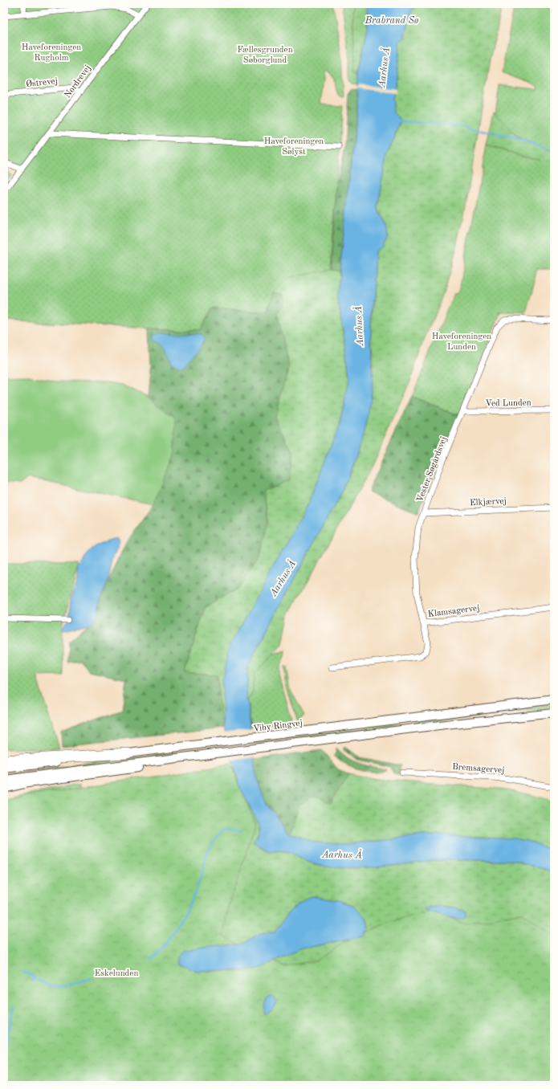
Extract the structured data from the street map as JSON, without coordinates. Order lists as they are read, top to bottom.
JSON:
{
  "streets": {
    "main road": ["Viby Ringvej"],
    "street": [
      "Nordrevej",
      "Østrevej",
      "Ved Lunden",
      "Vester Søgårdsvej",
      "Elkjærvej",
      "Klamsagervej",
      "Bremsagervej"
    ]
  },
  "crossings": [
    ["Nordrevej", "Østrevej"],
    ["Ved Lunden", "Vester Søgårdsvej"],
    ["Vester Søgårdsvej", "Elkjærvej"],
    ["Vester Søgårdsvej", "Klamsagervej"]
  ],
  "water": ["Brabrand Sø", "Aarhus Å"],
  "parks": [
    "Haveforeningen Rugholm",
    "Fællesgrunden Søborglund",
    "Haveforeningen Sølyst",
    "Haveforeningen Lunden",
    "Eskelunden"
  ]
}
